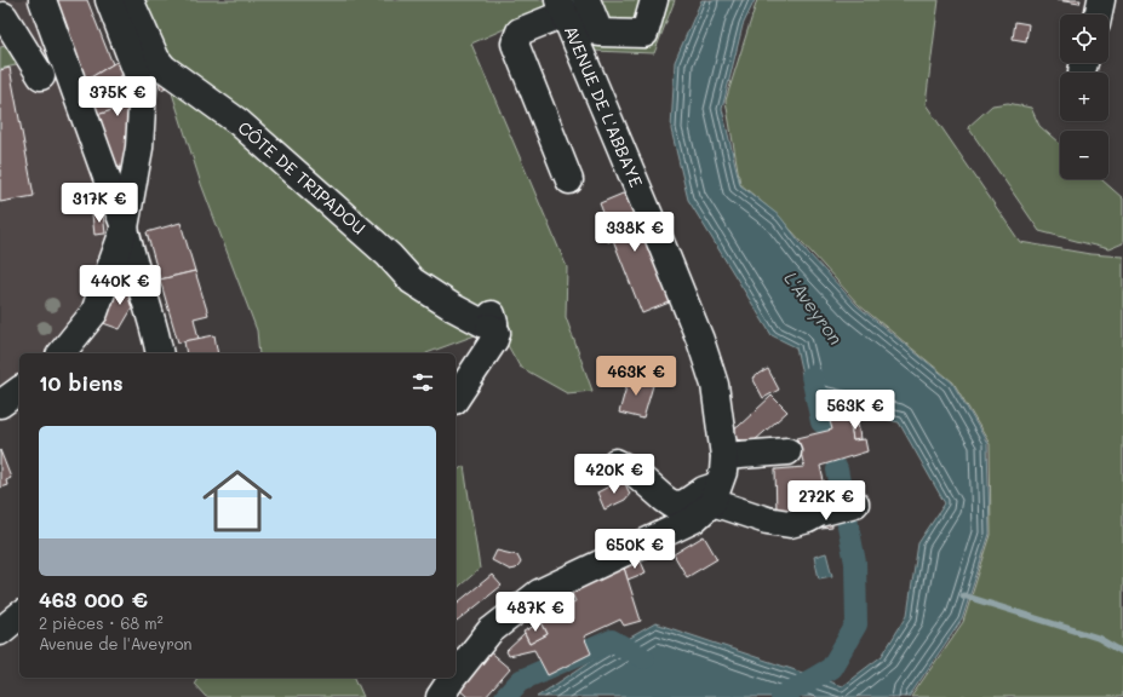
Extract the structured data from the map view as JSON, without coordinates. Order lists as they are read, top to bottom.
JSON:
{
  "streets": {
    "street": ["AVENUE DE L'ABBAYE", "CÔTE DE TRIPADOU"]
  },
  "water": ["L'Aveyron"],
  "page": {
    "map_buttons": ["+", "−"],
    "price": [
      "375K €",
      "317K €",
      "338K €",
      "440K €",
      "463K €",
      "563K €",
      "420K €",
      "272K €",
      "650K €",
      "487K €"
    ],
    "heading": "10 biens",
    "list": [
      {
        "name": "463 000 €",
        "note": "2 pièces · 68 m² · Avenue de l'Aveyron"
      }
    ]
  }
}
